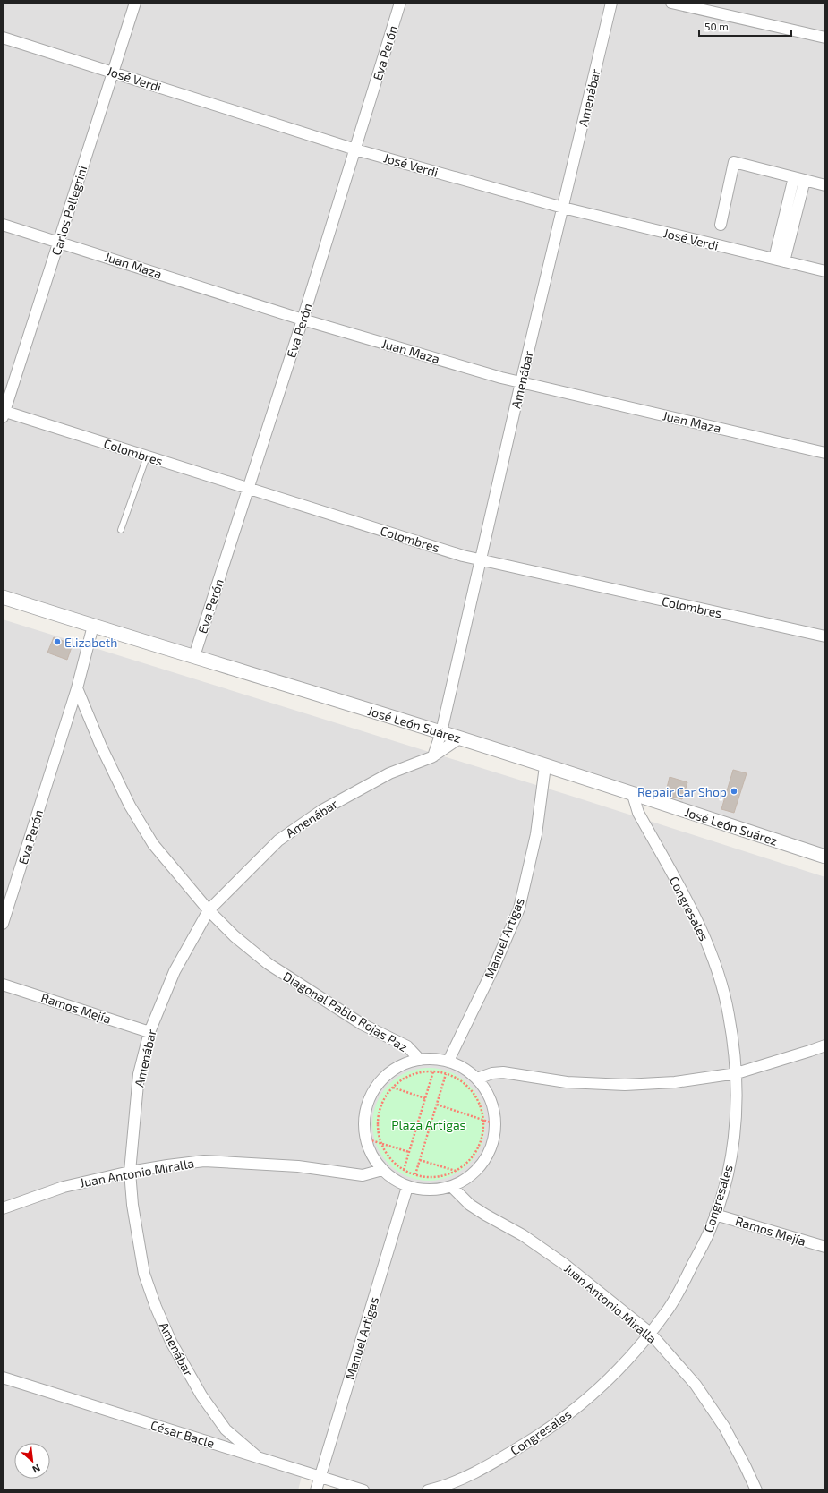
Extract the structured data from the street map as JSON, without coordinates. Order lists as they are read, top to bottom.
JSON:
{
  "streets": {
    "street": [
      "Eva Perón",
      "José Verdi",
      "Amenábar",
      "Carlos Pellegrini",
      "Juan Maza",
      "Colombres",
      "José León Suárez",
      "Congresales",
      "Manuel Artigas",
      "Ramos Mejía",
      "Diagonal Pablo Rojas Paz",
      "Juan Antonio Miralla",
      "César Bacle"
    ]
  },
  "crossings": [
    ["Eva Perón", "José Verdi"],
    ["Eva Perón", "Juan Maza"],
    ["Eva Perón", "Colombres"],
    ["Eva Perón", "José León Suárez"],
    ["Eva Perón", "Diagonal Pablo Rojas Paz"],
    ["José Verdi", "Amenábar"],
    ["José Verdi", "Carlos Pellegrini"],
    ["Amenábar", "Juan Maza"],
    ["Amenábar", "Colombres"],
    ["Amenábar", "José León Suárez"],
    ["Amenábar", "Ramos Mejía"],
    ["Amenábar", "Diagonal Pablo Rojas Paz"],
    ["Amenábar", "Juan Antonio Miralla"],
    ["Amenábar", "César Bacle"],
    ["Carlos Pellegrini", "Juan Maza"],
    ["Carlos Pellegrini", "Colombres"],
    ["José León Suárez", "Congresales"],
    ["José León Suárez", "Manuel Artigas"],
    ["Congresales", "Ramos Mejía"],
    ["Congresales", "Juan Antonio Miralla"],
    ["Manuel Artigas", "César Bacle"]
  ],
  "parks": ["Plaza Artigas"],
  "places": ["Elizabeth", "Repair Car Shop"],
  "scale_bar": "50 m",
  "north": "bottom right"
}
